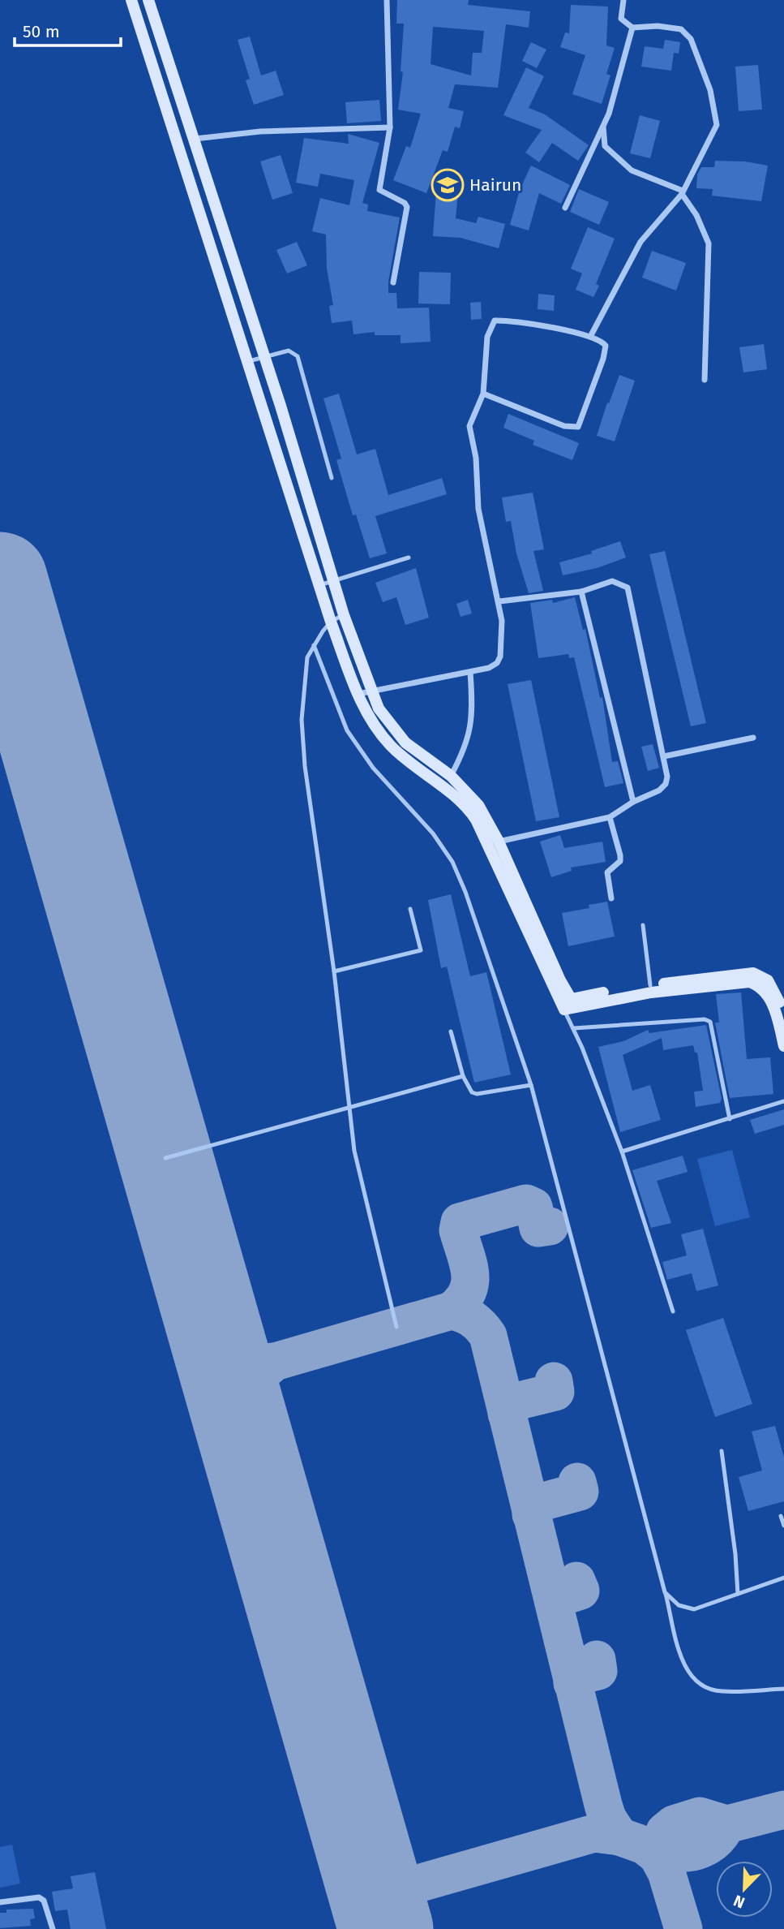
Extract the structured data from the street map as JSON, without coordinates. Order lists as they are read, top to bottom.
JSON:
{
  "places": {
    "school or university": ["Hairun"]
  },
  "scale_bar": "50 m",
  "north": "bottom left"
}
